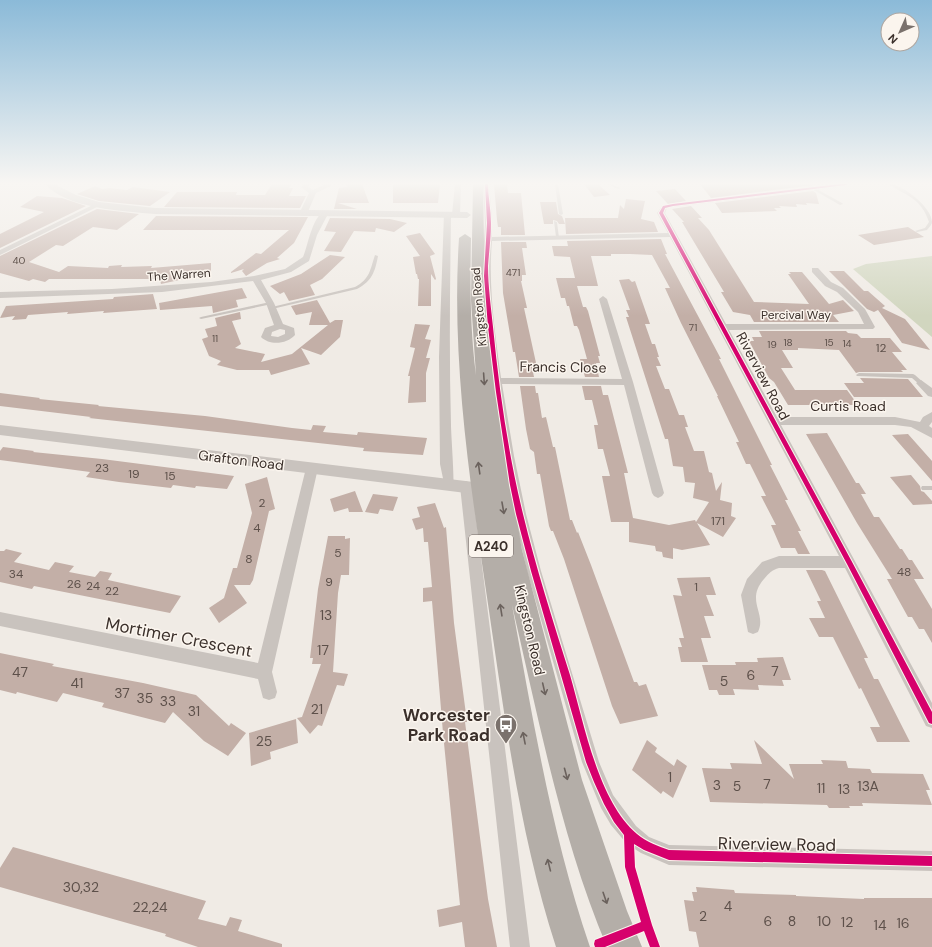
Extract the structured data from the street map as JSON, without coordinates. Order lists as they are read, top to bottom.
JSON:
{
  "streets": {
    "highway": ["Kingston Road", "A240"],
    "street": [
      "The Warren",
      "Percival Way",
      "Francis Close",
      "Riverview Road",
      "Curtis Road",
      "Grafton Road",
      "Mortimer Crescent"
    ]
  },
  "crossings": [
    ["Kingston Road", "Francis Close"],
    ["Kingston Road", "Riverview Road"],
    ["Kingston Road", "Grafton Road"],
    ["Percival Way", "Riverview Road"],
    ["Riverview Road", "Curtis Road"],
    ["Grafton Road", "Mortimer Crescent"]
  ],
  "places": {
    "bus stop": ["Worcester Park Road"]
  },
  "house_numbers": [
    "40",
    "471",
    "71",
    "11",
    "18",
    "15",
    "14",
    "19",
    "12",
    "23",
    "19",
    "15",
    "2",
    "171",
    "4",
    "5",
    "8",
    "48",
    "34",
    "9",
    "26",
    "24",
    "1",
    "22",
    "13",
    "17",
    "7",
    "47",
    "6",
    "5",
    "41",
    "37",
    "35",
    "33",
    "21",
    "31",
    "25",
    "1",
    "7",
    "3",
    "5",
    "13A",
    "11",
    "13",
    "30,32",
    "4",
    "22,24",
    "2",
    "6",
    "8",
    "10",
    "12",
    "16",
    "14"
  ],
  "north": "bottom left"
}
